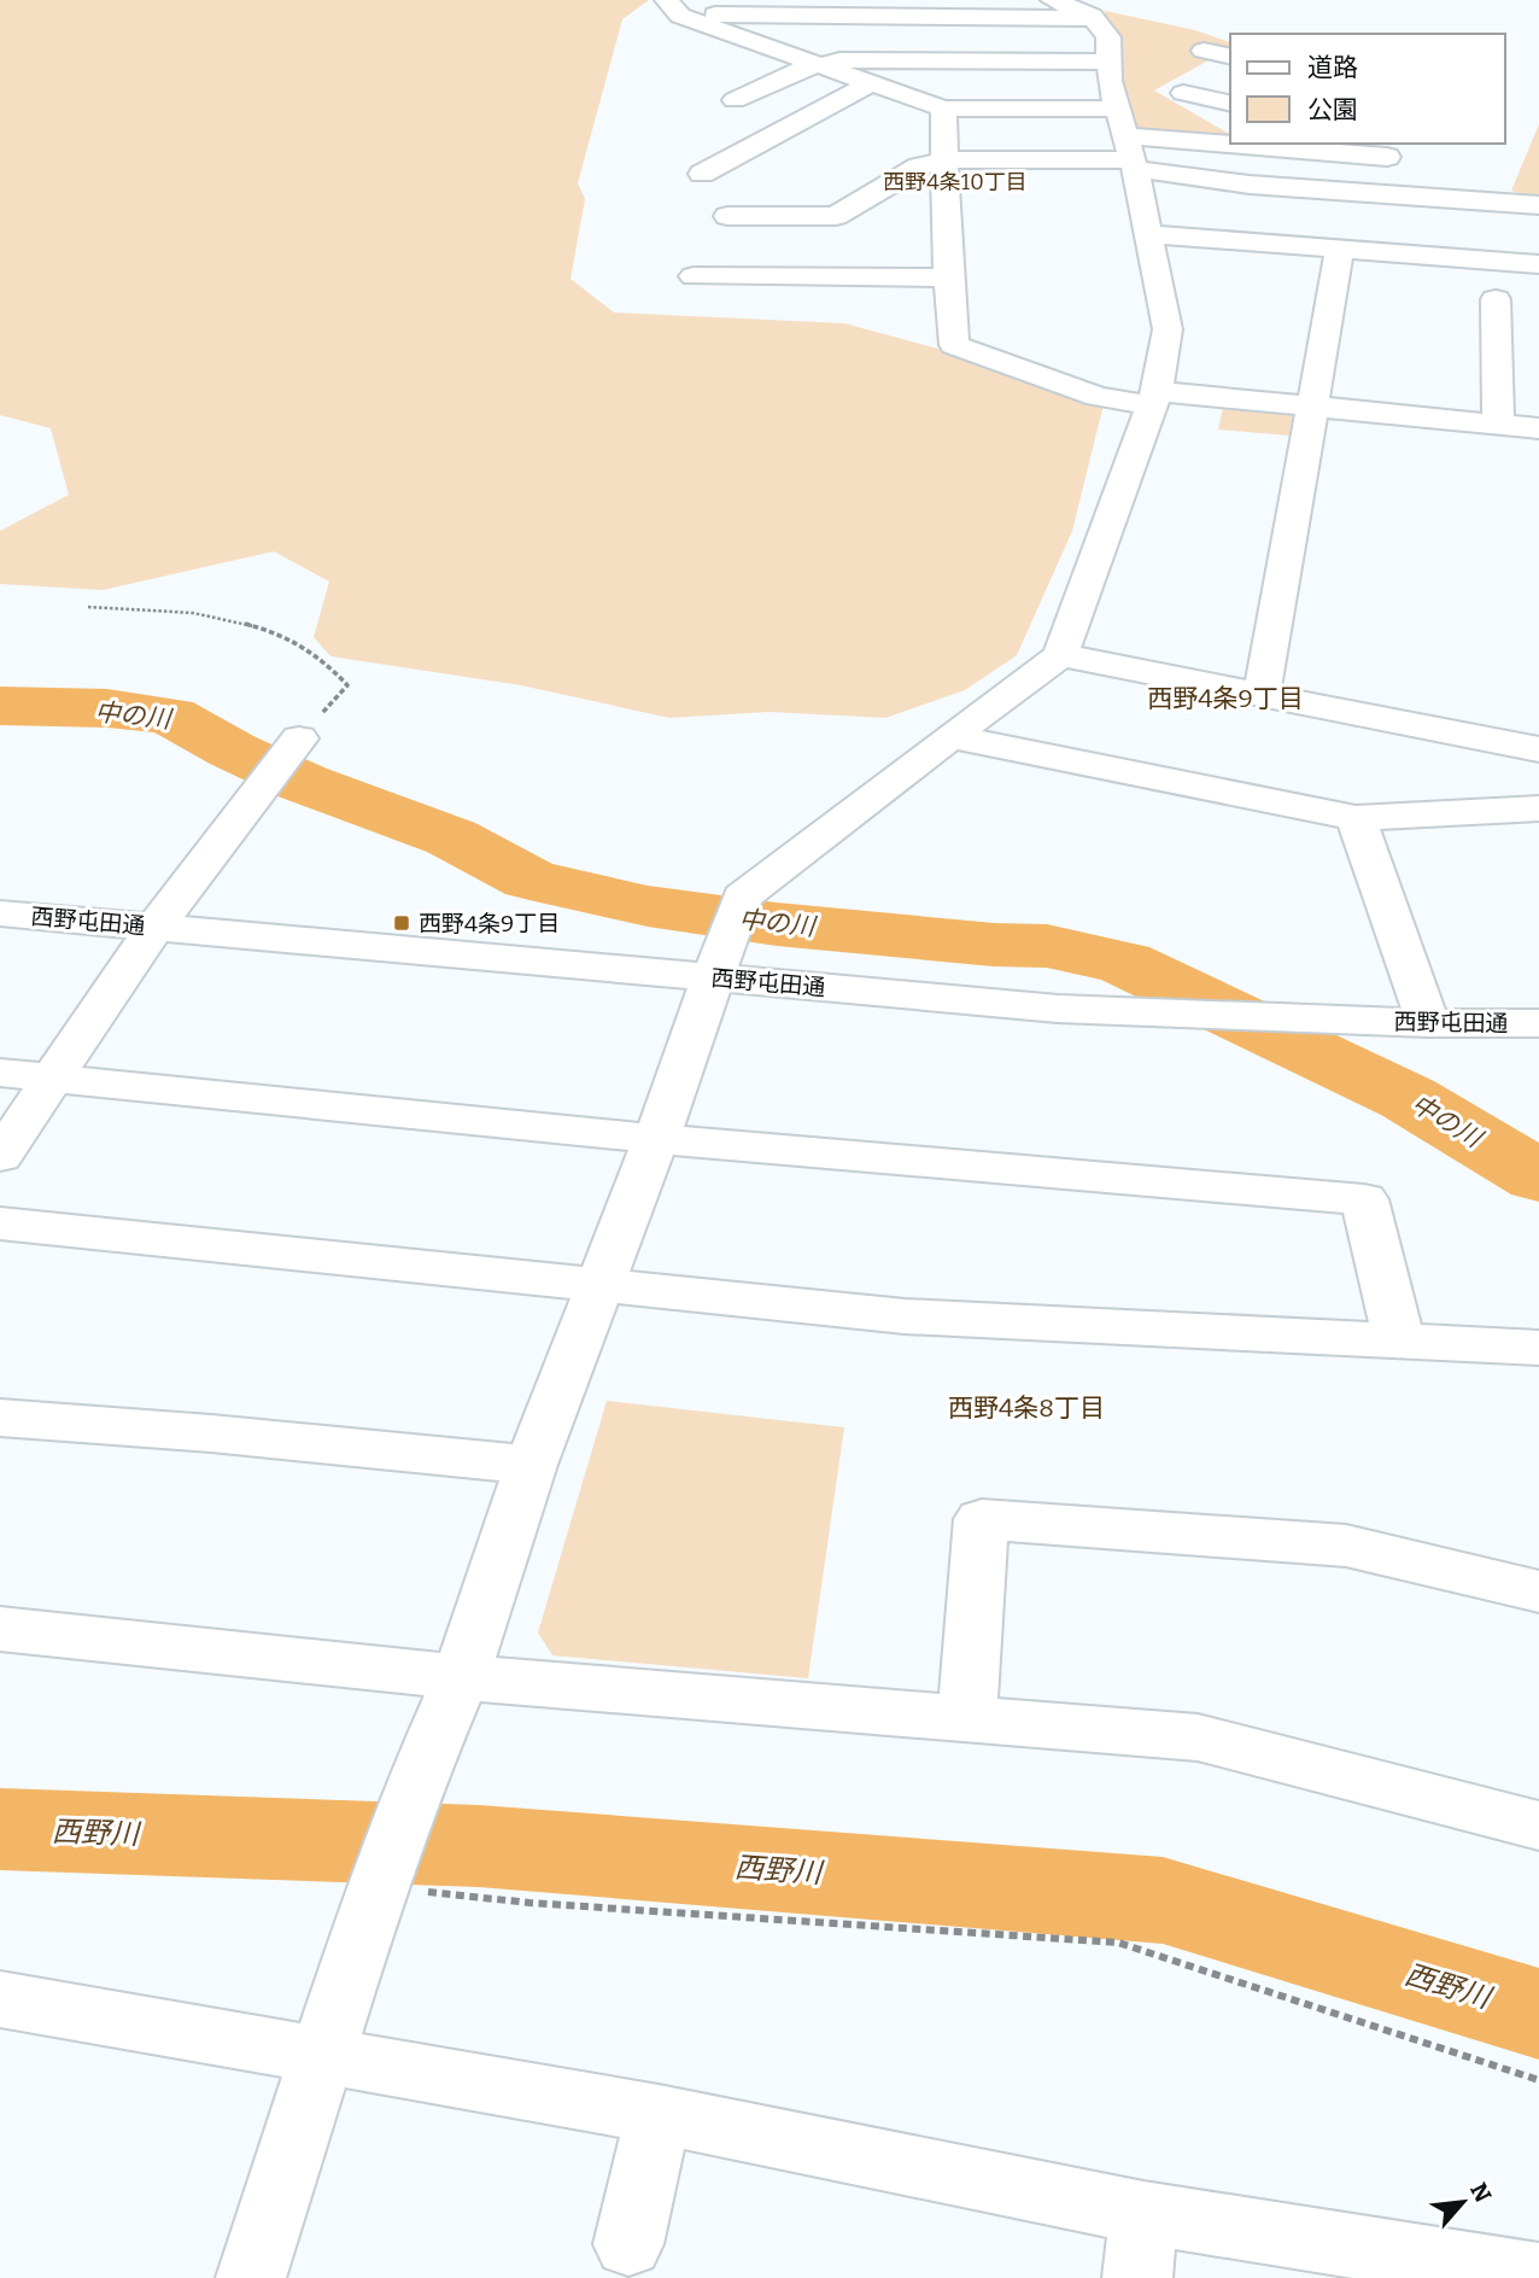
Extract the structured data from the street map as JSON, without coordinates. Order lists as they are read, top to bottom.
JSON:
{
  "streets": {
    "street": ["西野屯田通"]
  },
  "districts": ["西野4条10丁目", "西野4条9丁目", "西野4条8丁目"],
  "water": ["中の川", "西野川"],
  "places": {
    "transit": ["西野4条9丁目"]
  },
  "legend": ["道路", "公園"],
  "north": "top right"
}
